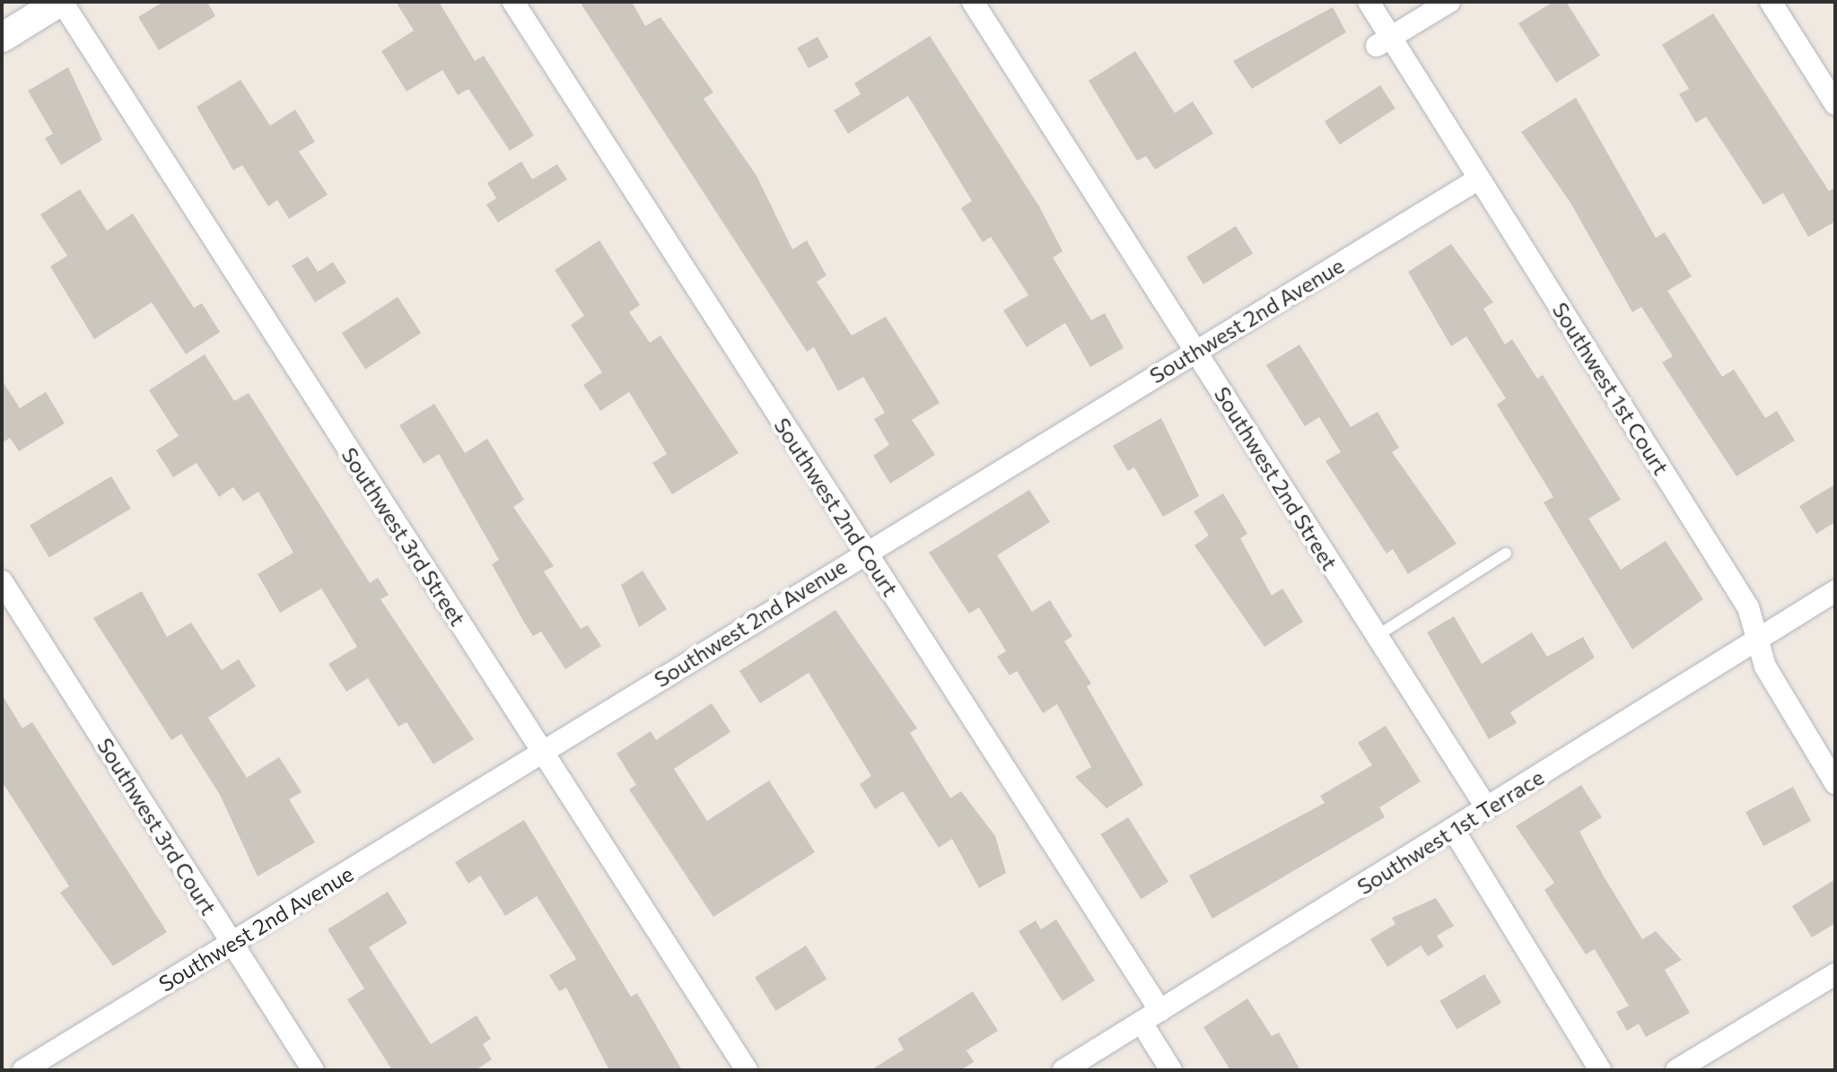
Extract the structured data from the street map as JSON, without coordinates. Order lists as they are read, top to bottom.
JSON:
{
  "streets": {
    "street": [
      "Southwest 2nd Avenue",
      "Southwest 1st Court",
      "Southwest 2nd Street",
      "Southwest 2nd Court",
      "Southwest 3rd Street",
      "Southwest 3rd Court",
      "Southwest 1st Terrace"
    ]
  },
  "crossings": [
    ["Southwest 2nd Avenue", "Southwest 1st Court"],
    ["Southwest 2nd Avenue", "Southwest 2nd Street"],
    ["Southwest 2nd Avenue", "Southwest 2nd Court"],
    ["Southwest 2nd Avenue", "Southwest 3rd Street"],
    ["Southwest 2nd Avenue", "Southwest 3rd Court"],
    ["Southwest 1st Court", "Southwest 1st Terrace"],
    ["Southwest 2nd Street", "Southwest 1st Terrace"],
    ["Southwest 2nd Court", "Southwest 1st Terrace"]
  ]
}
